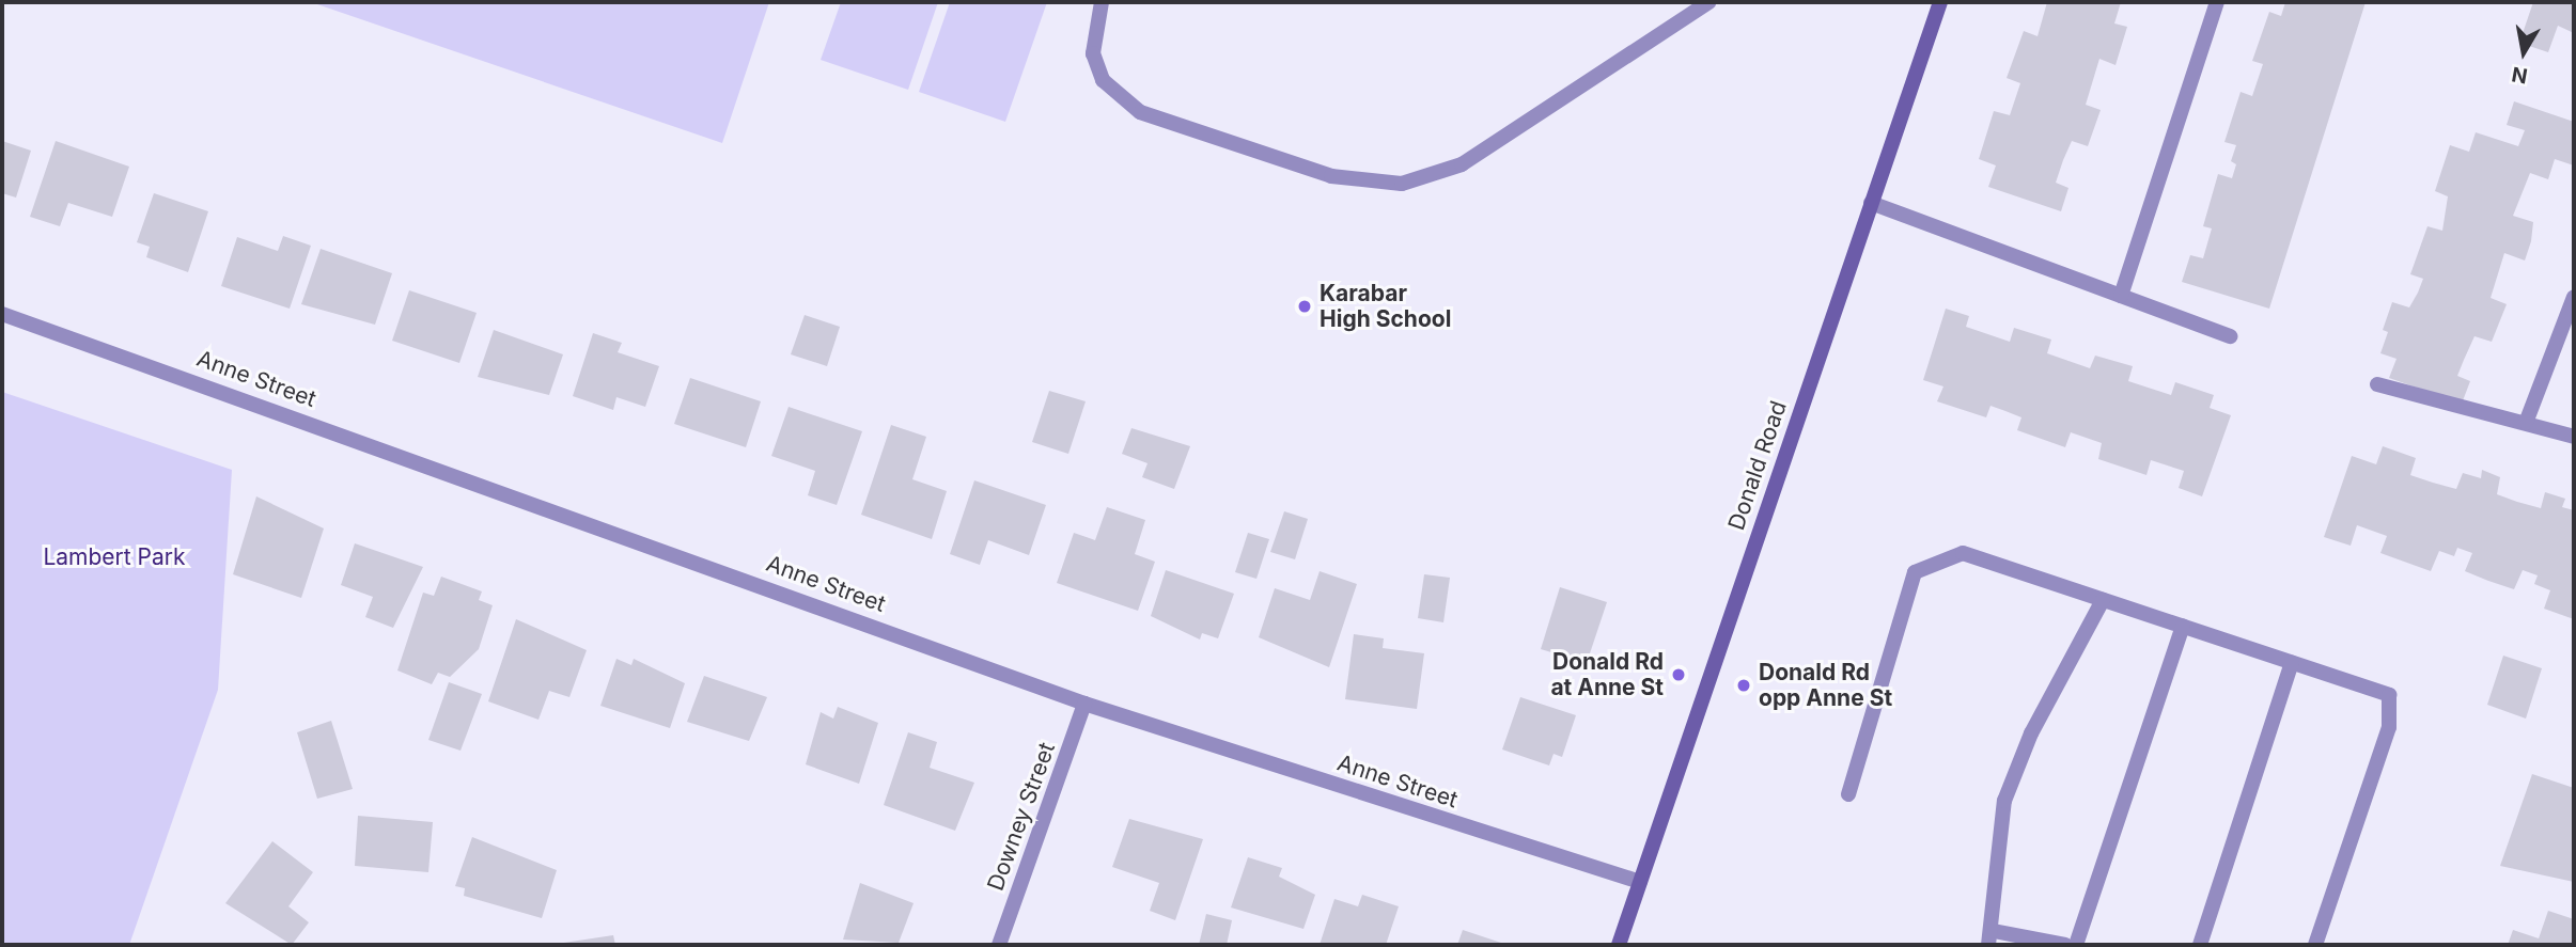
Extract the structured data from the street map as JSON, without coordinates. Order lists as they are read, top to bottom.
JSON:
{
  "streets": {
    "street": ["Anne Street", "Donald Road", "Downey Street"]
  },
  "crossings": [
    ["Anne Street", "Donald Road"],
    ["Anne Street", "Downey Street"]
  ],
  "parks": ["Lambert Park"],
  "places": ["Karabar High School", "Donald Rd at Anne St", "Donald Rd opp Anne St"],
  "north": "bottom"
}
